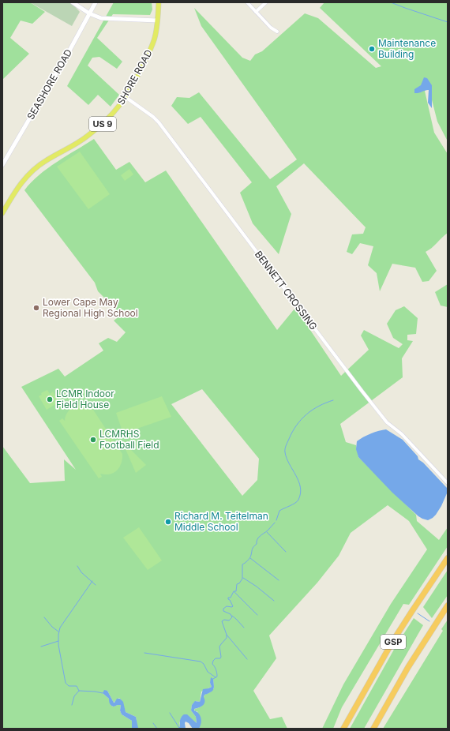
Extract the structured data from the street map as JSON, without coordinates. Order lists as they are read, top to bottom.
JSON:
{
  "streets": {
    "highway": ["GSP"],
    "main road": ["SHORE ROAD", "US 9"],
    "street": ["SEASHORE ROAD", "BENNETT CROSSING"]
  },
  "crossings": [
    ["SHORE ROAD", "BENNETT CROSSING"]
  ],
  "places": [
    "Maintenance Building",
    "Lower Cape May Regional High School",
    "LCMR Indoor Field House",
    "LCMRHS Football Field",
    "Richard M. Teitelman Middle School"
  ]
}
